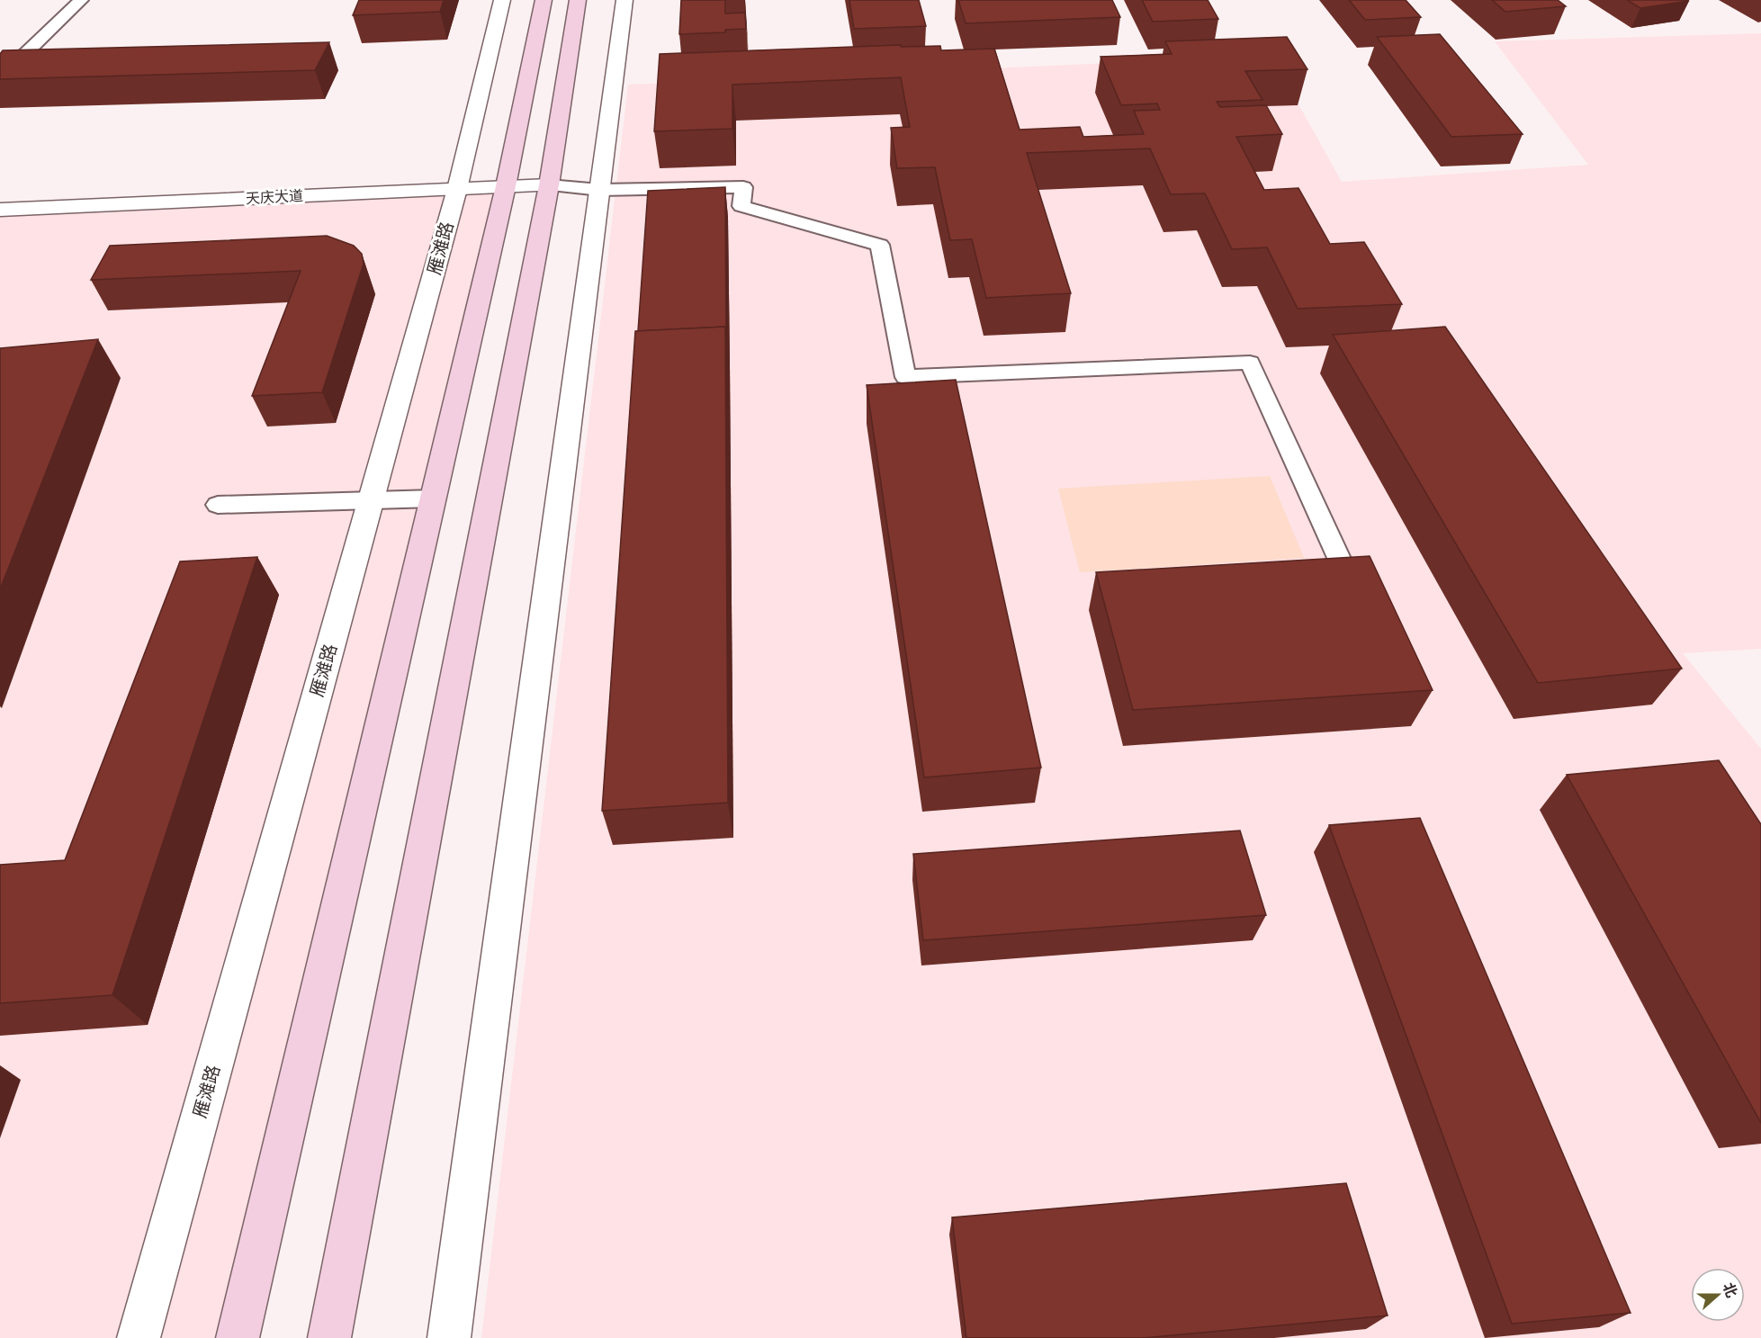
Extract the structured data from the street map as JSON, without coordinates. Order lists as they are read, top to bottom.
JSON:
{
  "streets": {
    "street": ["天庆大道", "雁滩路"]
  },
  "crossings": [
    ["天庆大道", "雁滩路"]
  ],
  "north": "right"
}
